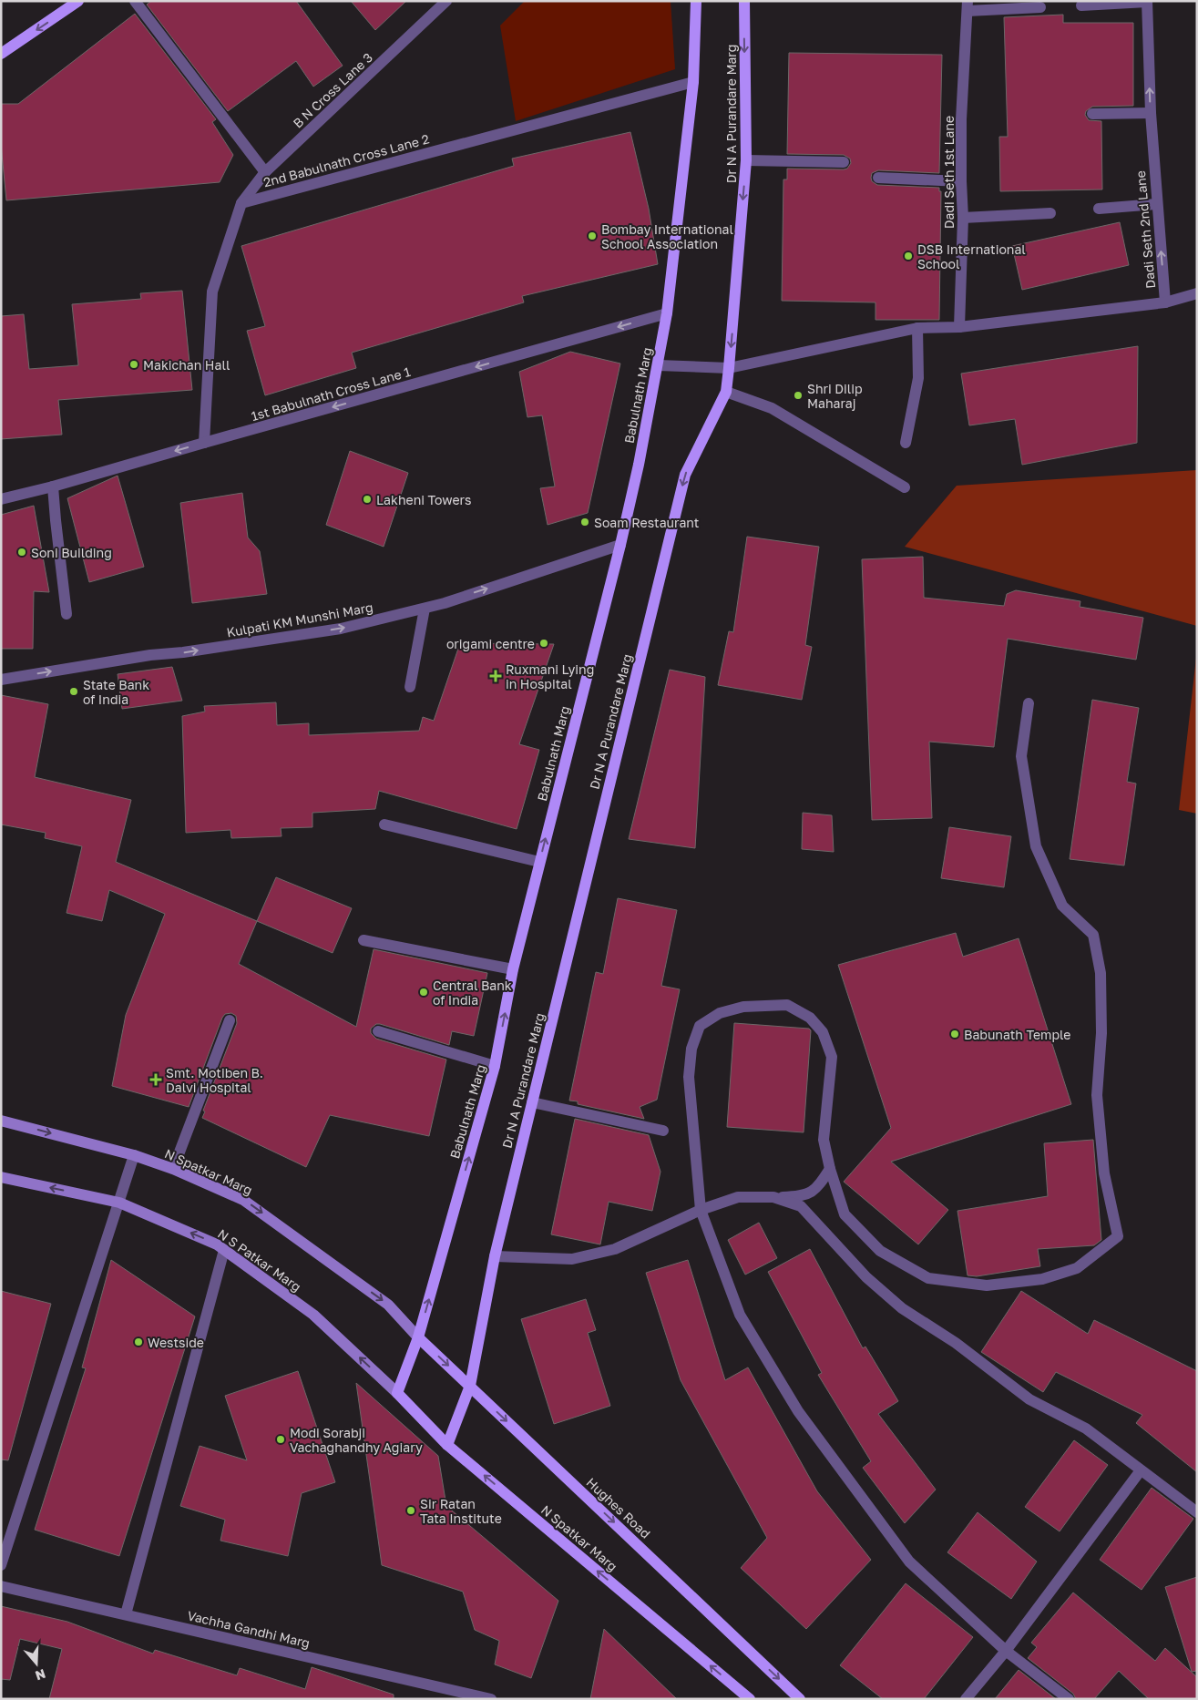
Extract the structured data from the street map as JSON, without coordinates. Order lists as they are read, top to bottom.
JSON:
{
  "streets": {
    "main road": [
      "Dr N A Purandare Marg",
      "Babulnath Marg",
      "N Spatkar Marg",
      "N S Patkar Marg",
      "Hughes Road"
    ],
    "street": [
      "B N Cross Lane 3",
      "2nd Babulnath Cross Lane 2",
      "Dadi Seth 1st Lane",
      "Dadi Seth 2nd Lane",
      "1st Babulnath Cross Lane 1",
      "Kulpati KM Munshi Marg",
      "Vachha Gandhi Marg"
    ]
  },
  "crossings": [
    ["B N Cross Lane 3", "2nd Babulnath Cross Lane 2"],
    ["Dr N A Purandare Marg", "N Spatkar Marg"],
    ["Dr N A Purandare Marg", "Hughes Road"],
    ["2nd Babulnath Cross Lane 2", "Babulnath Marg"],
    ["Dadi Seth 1st Lane", "Dadi Seth 2nd Lane"],
    ["1st Babulnath Cross Lane 1", "Babulnath Marg"],
    ["Babulnath Marg", "Kulpati KM Munshi Marg"],
    ["Babulnath Marg", "N Spatkar Marg"],
    ["Babulnath Marg", "N S Patkar Marg"],
    ["Babulnath Marg", "Hughes Road"],
    ["N Spatkar Marg", "N S Patkar Marg"],
    ["N Spatkar Marg", "Hughes Road"]
  ],
  "one_way": [
    "Dr N A Purandare Marg",
    "Dadi Seth 2nd Lane",
    "1st Babulnath Cross Lane 1",
    "Babulnath Marg",
    "Kulpati KM Munshi Marg",
    "N S Patkar Marg",
    "Hughes Road"
  ],
  "places": {
    "other": [
      "Bombay International School Association",
      "DSB International School",
      "Makichan Hall",
      "Shri Dilip Maharaj",
      "Lakheni Towers",
      "Soam Restaurant",
      "Soni Building",
      "origami centre",
      "State Bank of India",
      "Central Bank of India",
      "Babunath Temple",
      "Westside",
      "Modi Sorabji Vachaghandhy Agiary",
      "Sir Ratan Tata Institute"
    ],
    "health": ["Ruxmani Lying in Hospital", "Smt. Motiben B. Dalvi Hospital"]
  },
  "north": "bottom"
}
